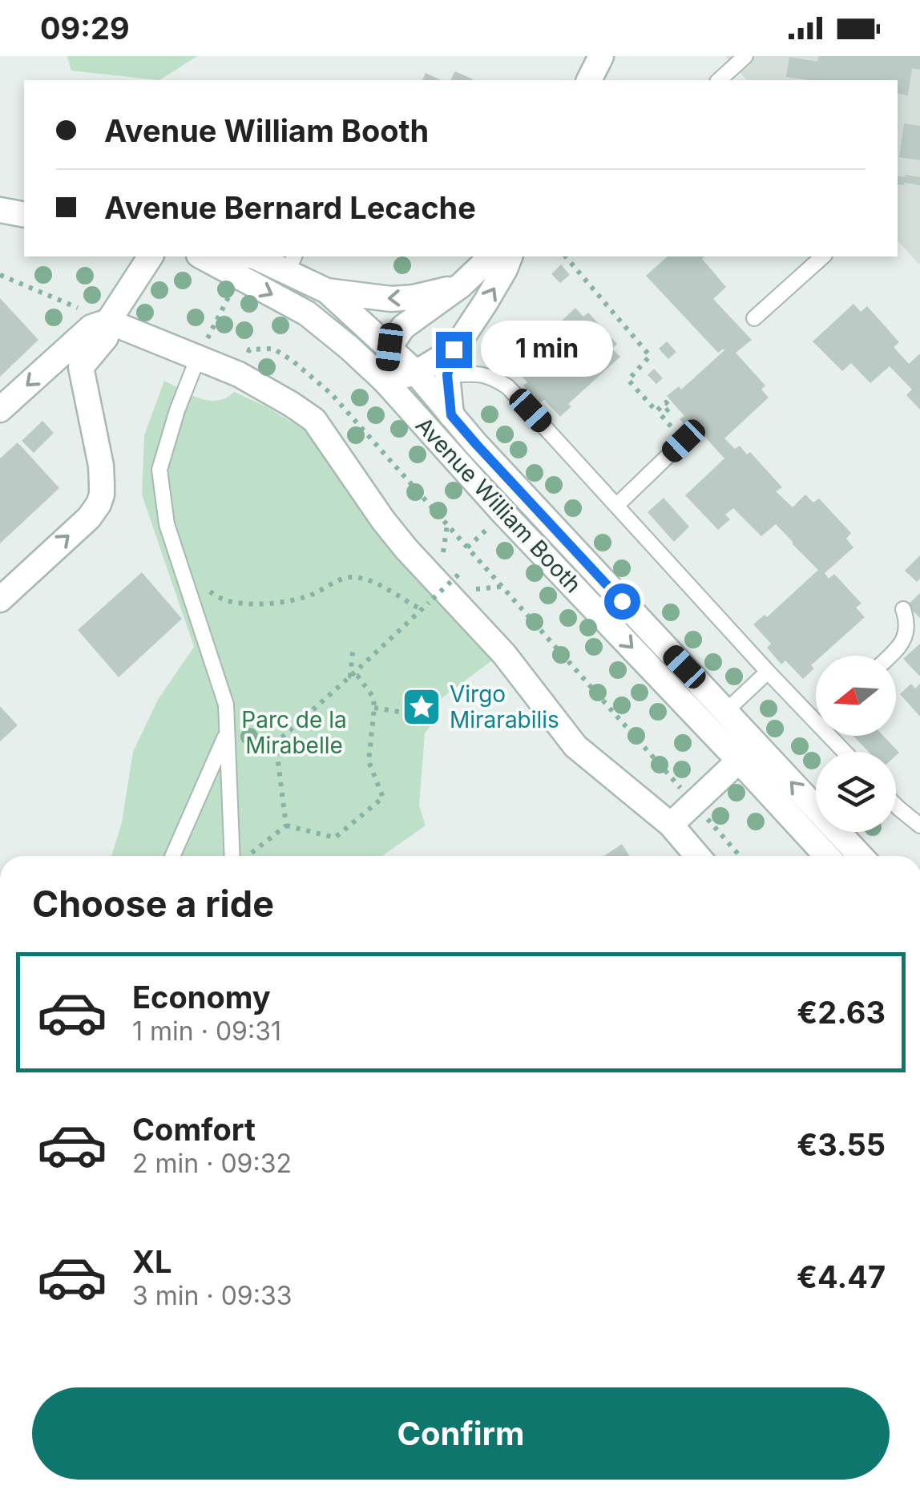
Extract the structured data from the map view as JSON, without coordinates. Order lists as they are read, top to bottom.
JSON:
{
  "streets": {
    "street": ["Avenue William Booth"]
  },
  "parks": ["Parc de la Mirabelle"],
  "places": {
    "place": ["Virgo Mirarabilis"]
  },
  "north": "left",
  "page": {
    "status": "09:29",
    "banner": ["Avenue William Booth", "Avenue Bernard Lecache"],
    "bubble": "1 min",
    "heading": "Choose a ride",
    "list": [
      {
        "name": "Economy",
        "note": "1 min · 09:31",
        "value": "€2.63"
      },
      {
        "name": "Comfort",
        "note": "2 min · 09:32",
        "value": "€3.55"
      },
      {
        "name": "XL",
        "note": "3 min · 09:33",
        "value": "€4.47"
      }
    ],
    "buttons": "Confirm"
  }
}
